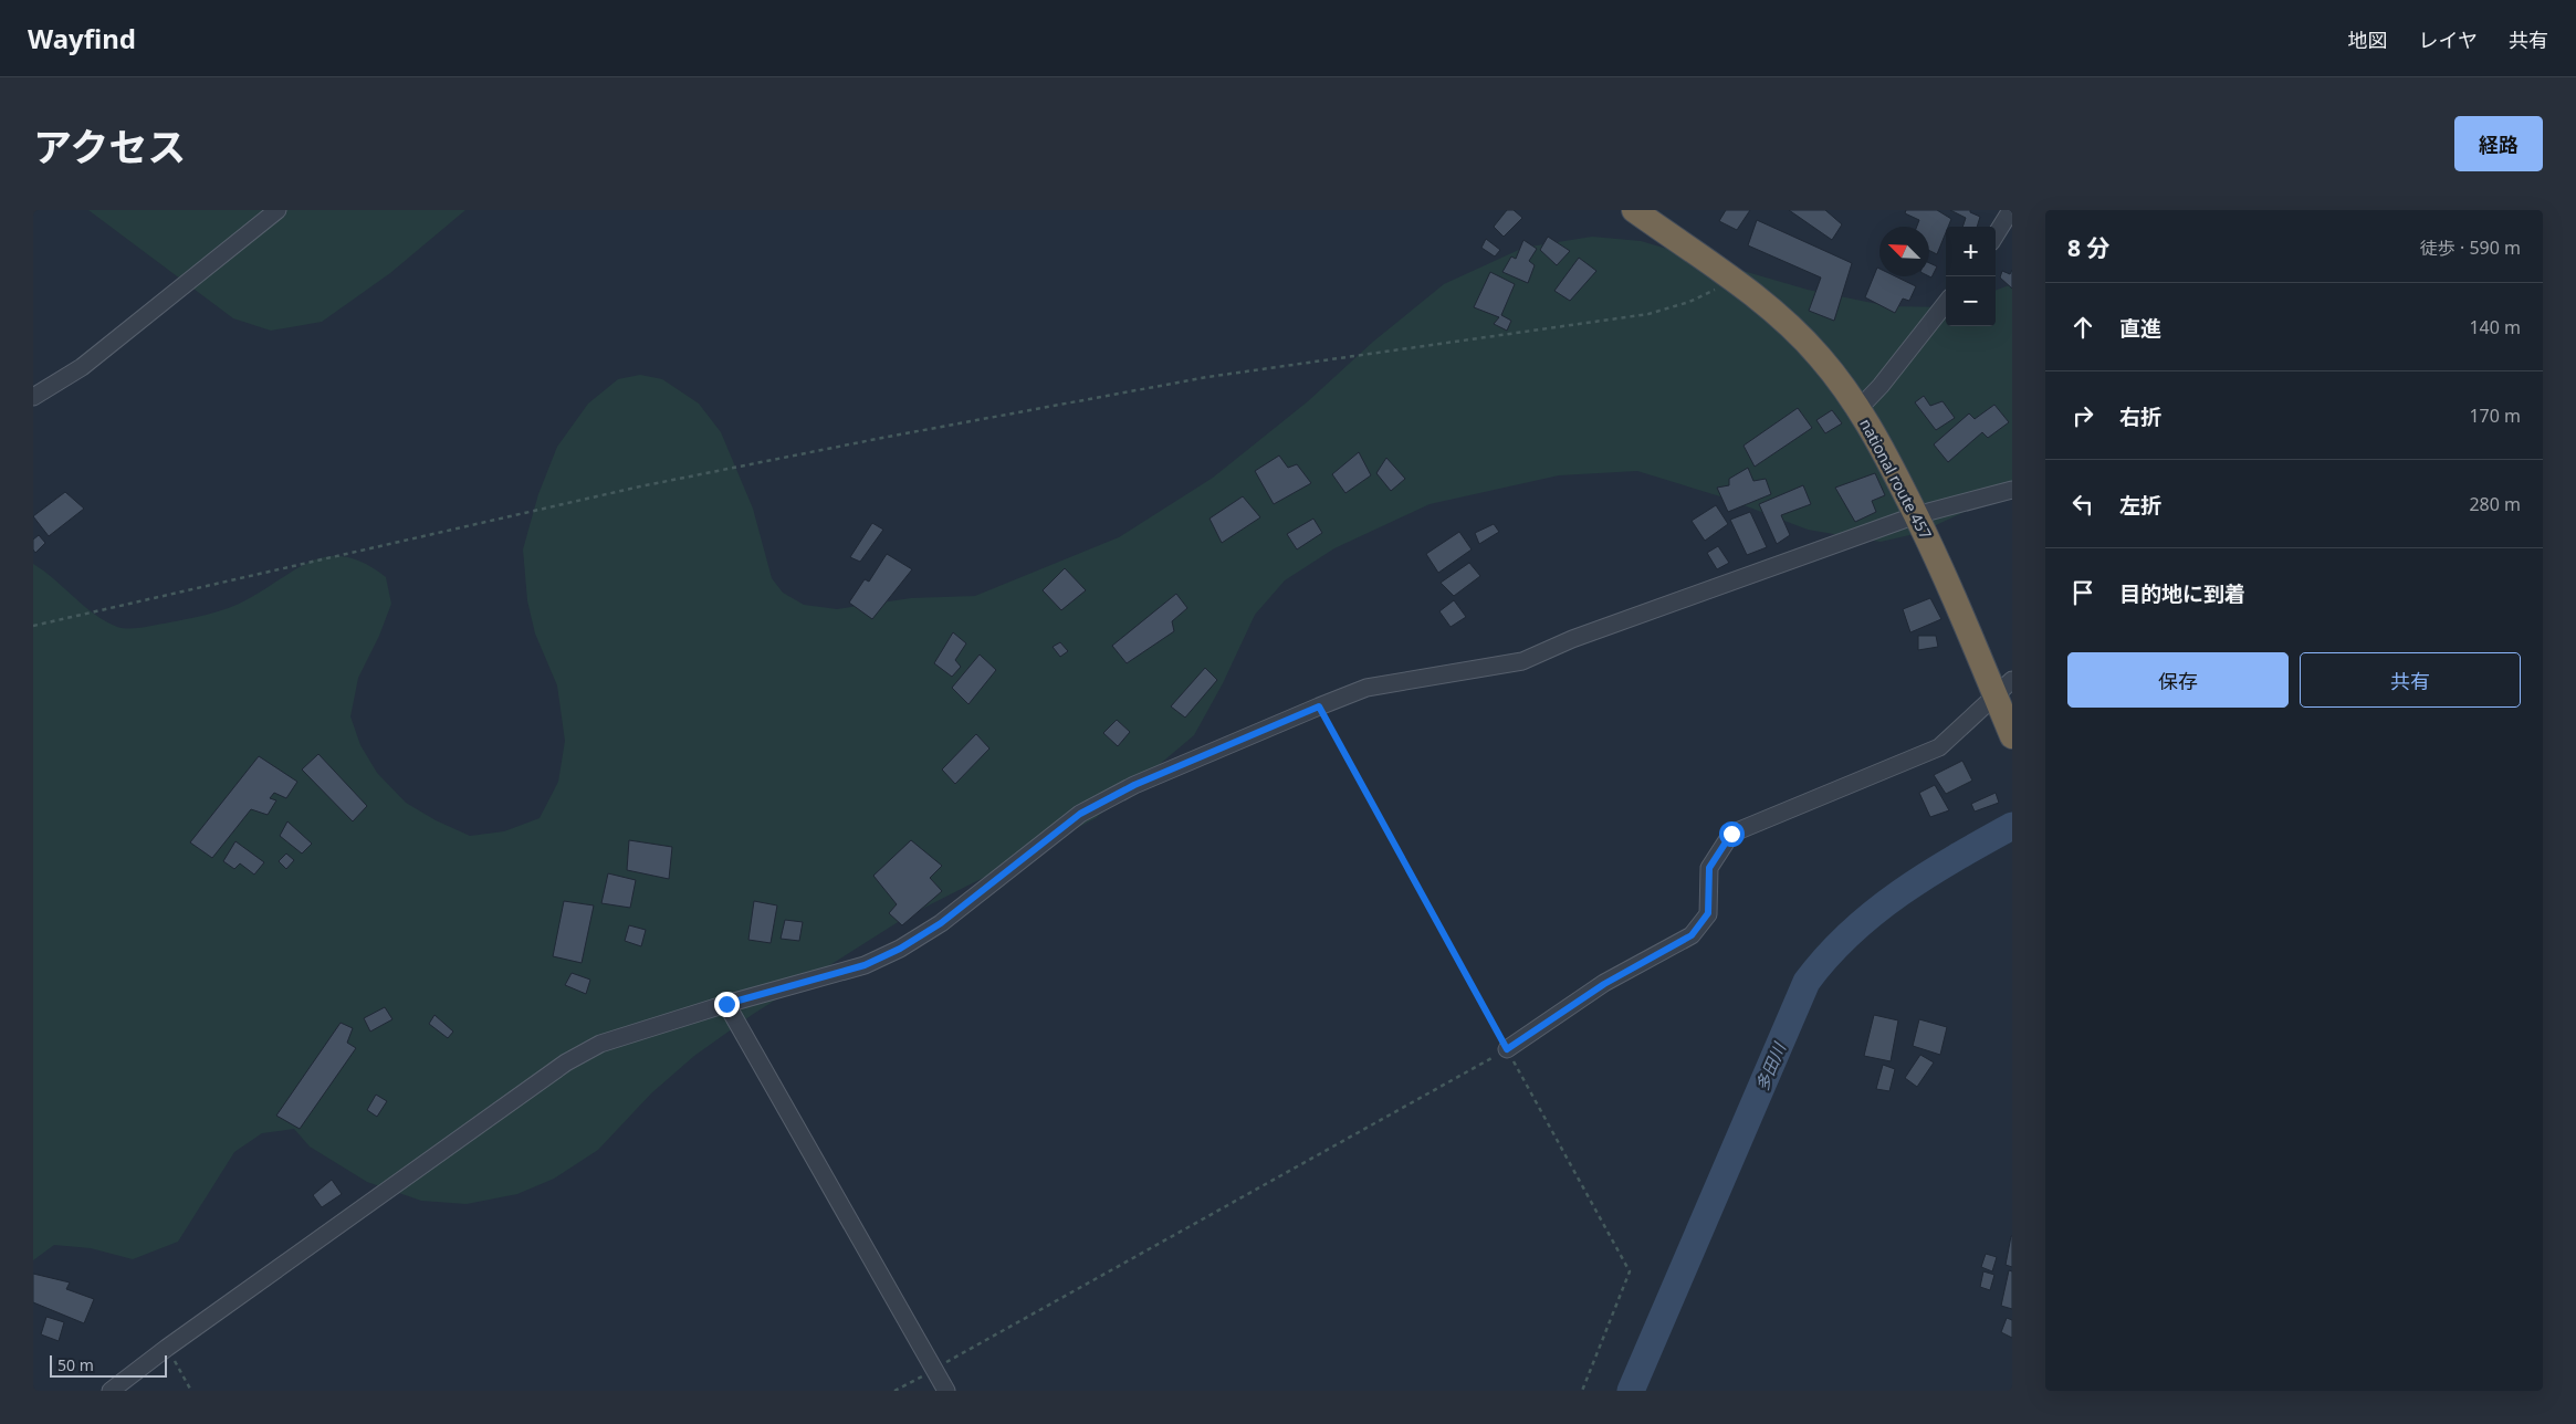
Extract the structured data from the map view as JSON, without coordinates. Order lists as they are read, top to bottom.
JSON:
{
  "streets": {
    "highway": ["national route 457"]
  },
  "water": ["多田川"],
  "scale_bar": "50 m",
  "north": "top left",
  "page": {
    "header": "Wayfind",
    "nav": ["地図", "レイヤ", "共有"],
    "title": "アクセス",
    "buttons": [
      "経路",
      ["保存", "共有"]
    ],
    "heading": ["8 分", "徒歩 · 590 m"],
    "map_buttons": ["+", "−"],
    "list": [
      ["直進", "140 m"],
      ["右折", "170 m"],
      ["左折", "280 m"],
      "目的地に到着"
    ],
    "scale": "50 m"
  }
}
